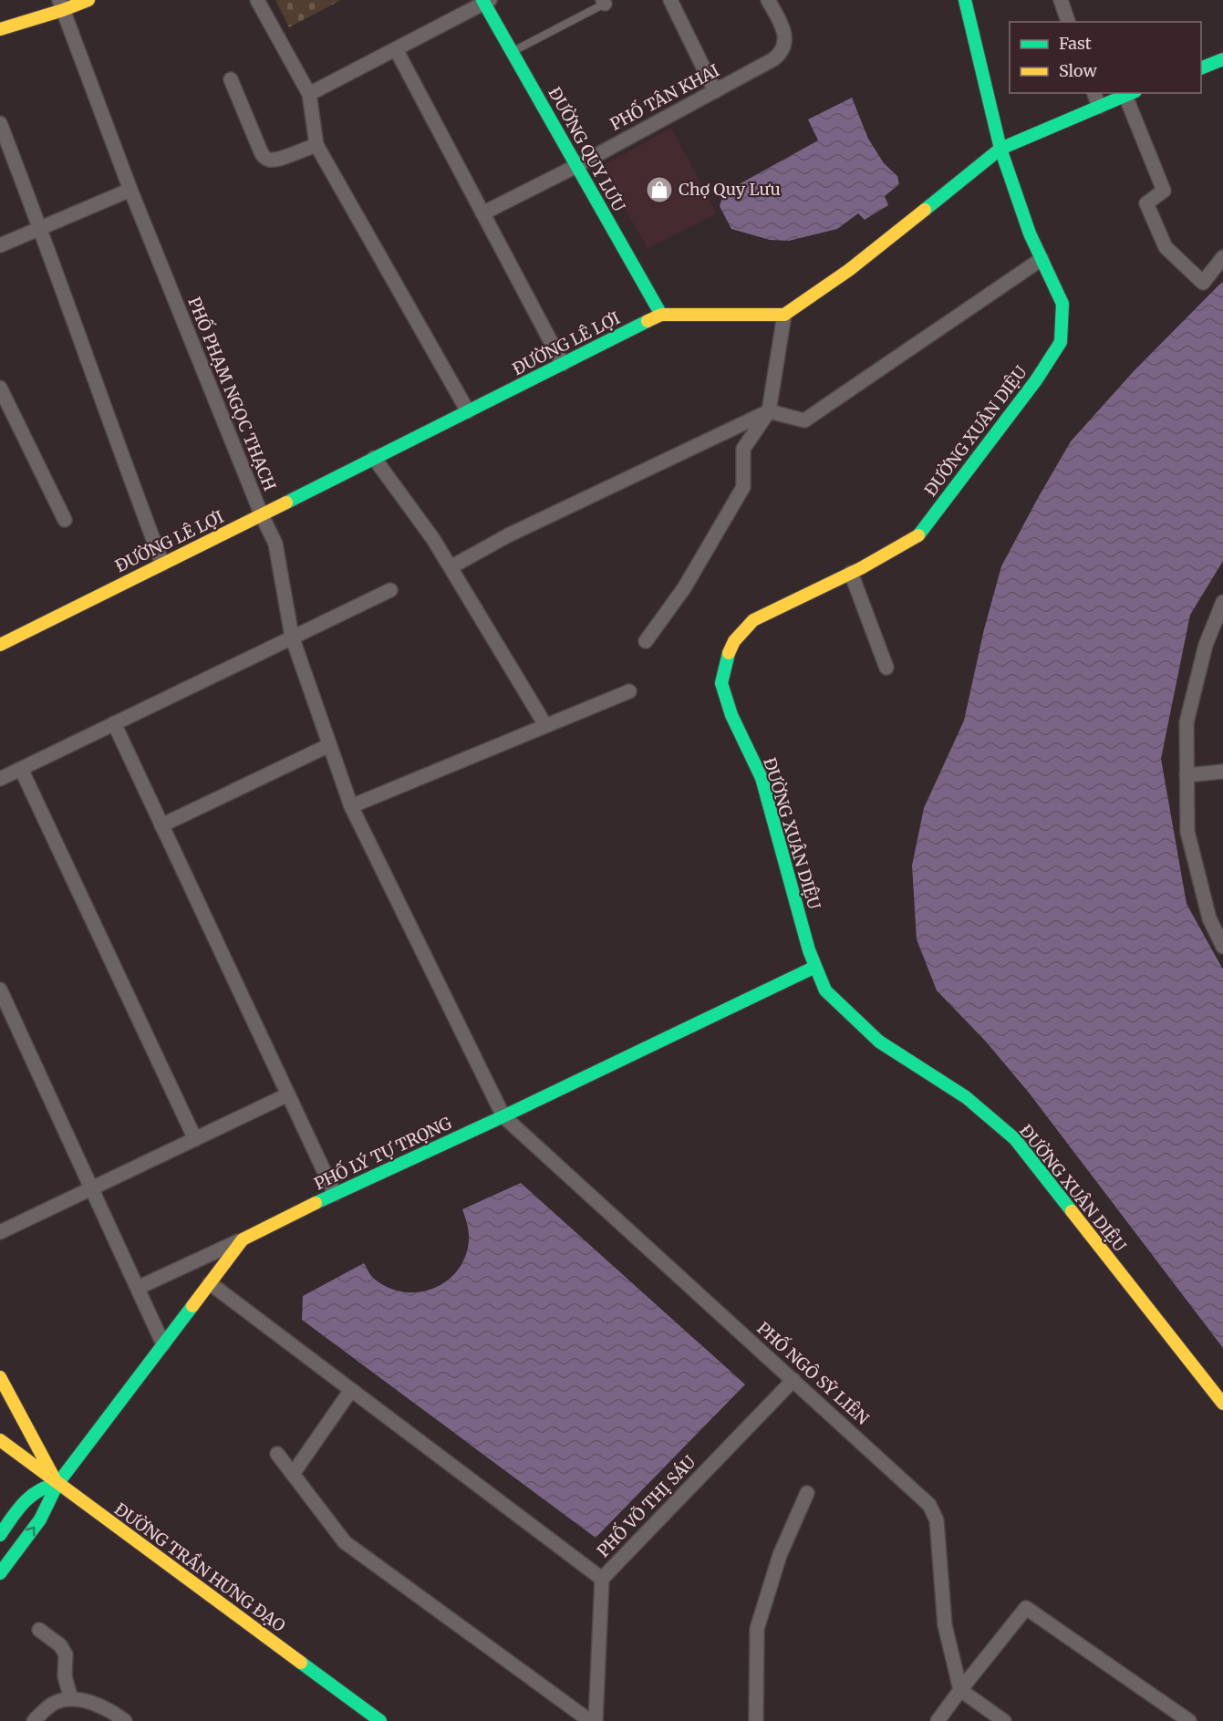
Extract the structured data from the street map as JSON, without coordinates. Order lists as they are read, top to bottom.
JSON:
{
  "streets": {
    "street": [
      "PHỐ TÂN KHAI",
      "ĐƯỜNG QUY LƯU",
      "ĐƯỜNG LÊ LỢI",
      "PHỐ PHẠM NGỌC THẠCH",
      "ĐƯỜNG XUÂN DIỆU",
      "PHỐ LÝ TỰ TRỌNG",
      "PHỐ NGÔ SỸ LIÊN",
      "PHỐ VÕ THỊ SÁU",
      "ĐƯỜNG TRẦN HƯNG ĐẠO"
    ]
  },
  "crossings": [
    ["PHỐ TÂN KHAI", "ĐƯỜNG QUY LƯU"],
    ["ĐƯỜNG QUY LƯU", "ĐƯỜNG LÊ LỢI"],
    ["ĐƯỜNG LÊ LỢI", "PHỐ PHẠM NGỌC THẠCH"],
    ["PHỐ PHẠM NGỌC THẠCH", "PHỐ LÝ TỰ TRỌNG"],
    ["PHỐ PHẠM NGỌC THẠCH", "PHỐ NGÔ SỸ LIÊN"],
    ["ĐƯỜNG XUÂN DIỆU", "PHỐ LÝ TỰ TRỌNG"],
    ["PHỐ LÝ TỰ TRỌNG", "PHỐ NGÔ SỸ LIÊN"],
    ["PHỐ LÝ TỰ TRỌNG", "ĐƯỜNG TRẦN HƯNG ĐẠO"],
    ["PHỐ NGÔ SỸ LIÊN", "PHỐ VÕ THỊ SÁU"]
  ],
  "places": {
    "shop": ["Chợ Quy Lưu"]
  },
  "legend": ["Fast", "Slow"]
}
